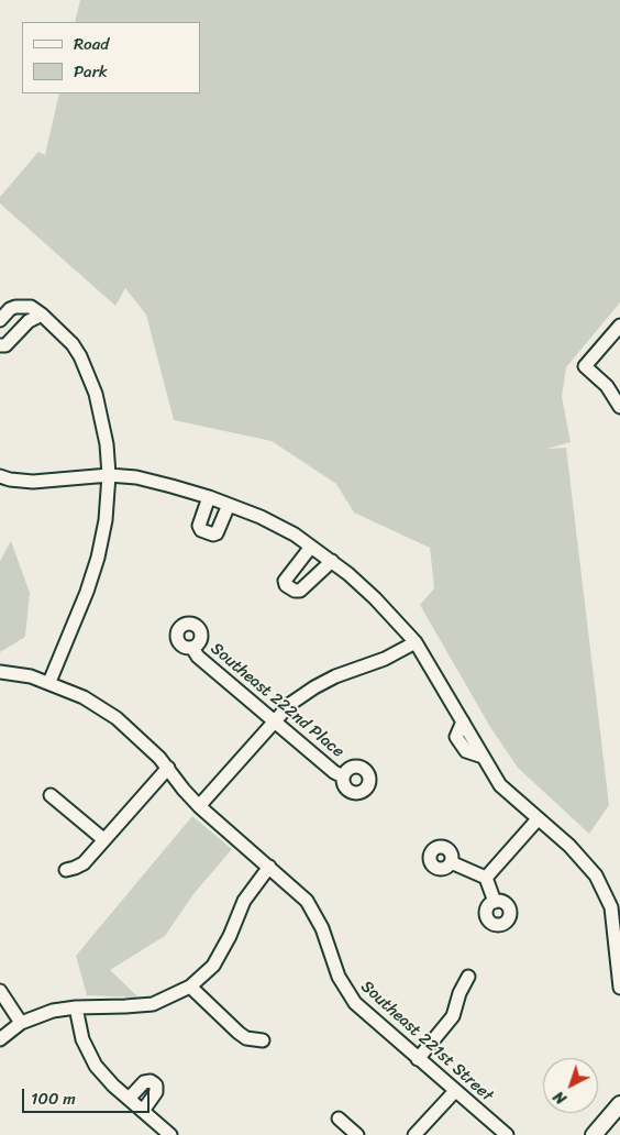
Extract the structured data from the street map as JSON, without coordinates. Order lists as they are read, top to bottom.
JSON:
{
  "streets": {
    "street": ["Southeast 222nd Place", "Southeast 221st Street"]
  },
  "legend": ["Road", "Park"],
  "scale_bar": "100 m",
  "north": "bottom left"
}
